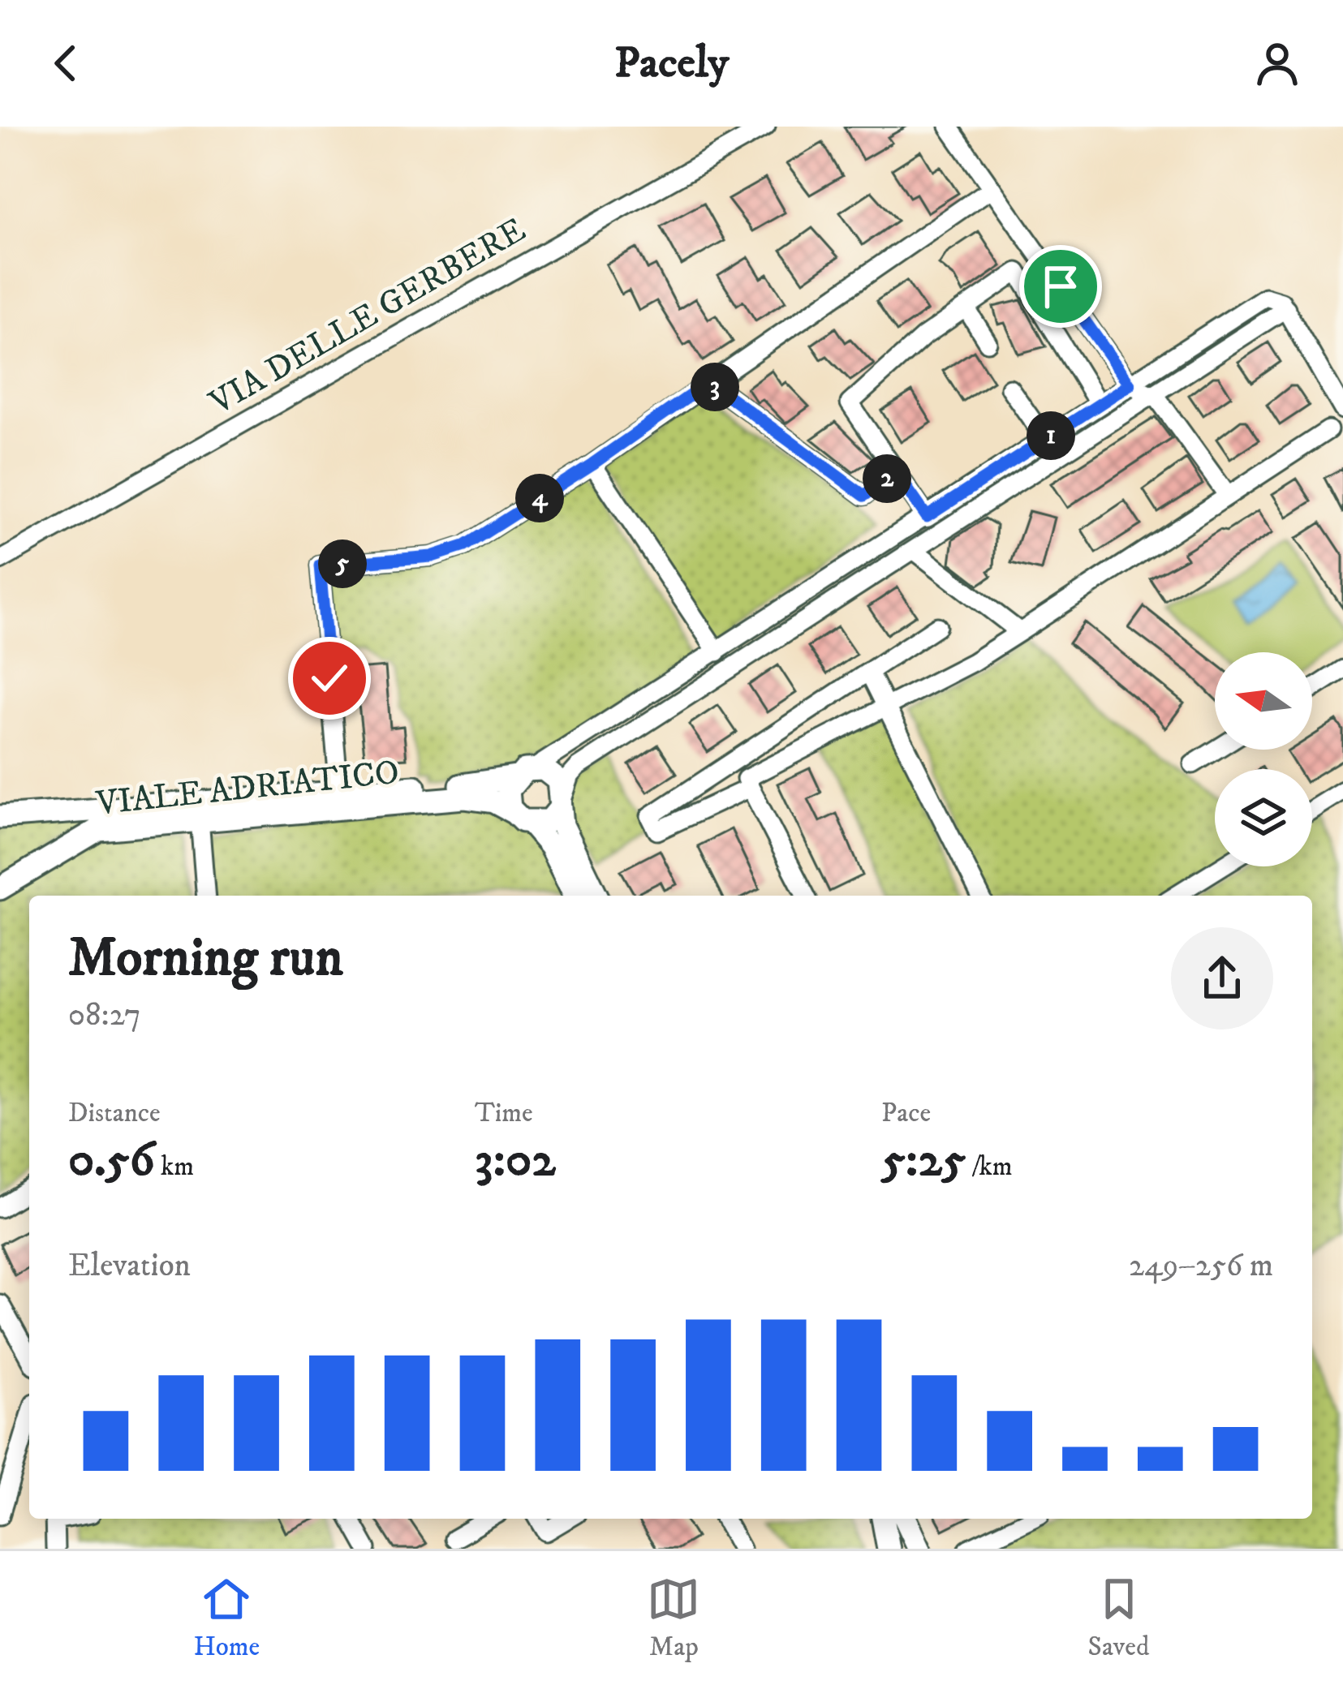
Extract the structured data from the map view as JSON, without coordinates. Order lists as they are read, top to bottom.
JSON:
{
  "streets": {
    "street": ["VIA DELLE GERBERE", "VIALE ADRIATICO"]
  },
  "north": "left",
  "page": {
    "header": "Pacely",
    "pins": [
      "3",
      "1",
      "2",
      "4",
      "5"
    ],
    "heading": ["Morning run", "08:27"],
    "stats": [
      ["Distance", "0.56 km"],
      ["Time", "3:02"],
      ["Pace", "5:25 /km"]
    ],
    "chart": ["Elevation", "249–256 m"],
    "tabs": ["Home", "Map", "Saved"]
  }
}
